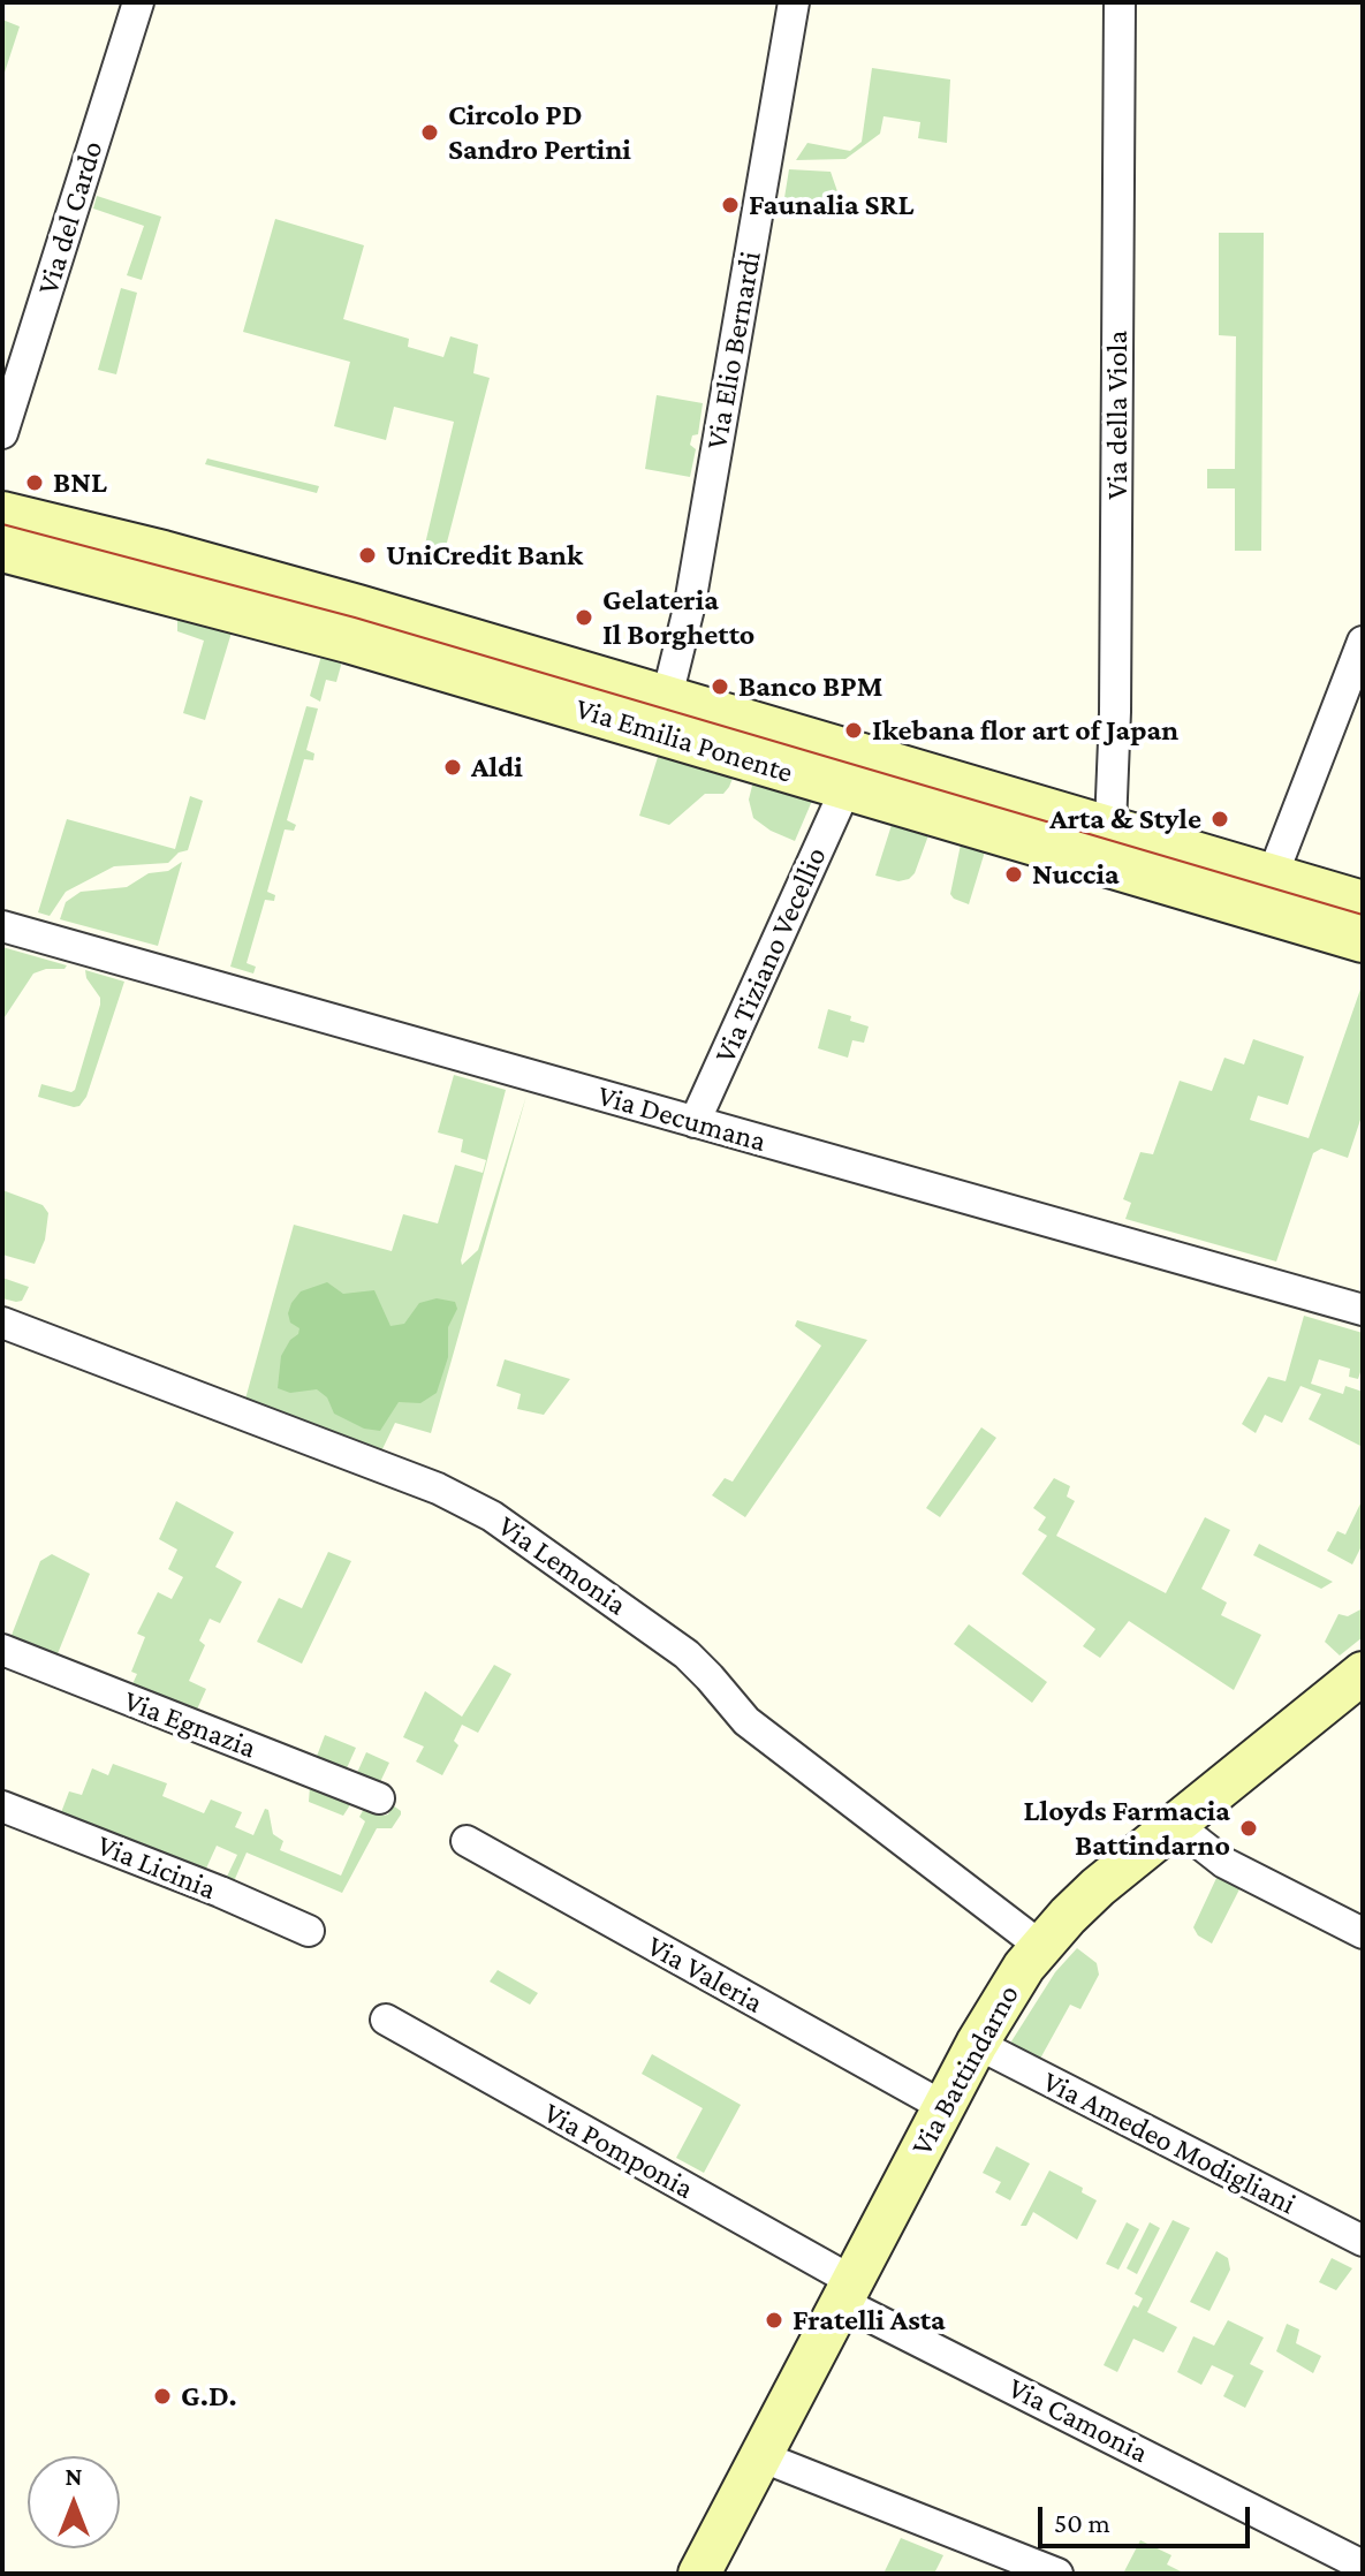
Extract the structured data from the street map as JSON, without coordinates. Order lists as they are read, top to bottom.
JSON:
{
  "streets": {
    "main road": ["Via Emilia Ponente", "Via Battindarno"],
    "street": [
      "Via del Cardo",
      "Via Elio Bernardi",
      "Via della Viola",
      "Via Tiziano Vecellio",
      "Via Decumana",
      "Via Lemonia",
      "Via Egnazia",
      "Via Licinia",
      "Via Valeria",
      "Via Amedeo Modigliani",
      "Via Pomponia",
      "Via Camonia"
    ]
  },
  "crossings": [
    ["Via Elio Bernardi", "Via Emilia Ponente"],
    ["Via della Viola", "Via Emilia Ponente"],
    ["Via Emilia Ponente", "Via Tiziano Vecellio"],
    ["Via Tiziano Vecellio", "Via Decumana"],
    ["Via Lemonia", "Via Battindarno"],
    ["Via Valeria", "Via Battindarno"],
    ["Via Battindarno", "Via Amedeo Modigliani"],
    ["Via Battindarno", "Via Pomponia"],
    ["Via Battindarno", "Via Camonia"],
    ["Via Pomponia", "Via Camonia"]
  ],
  "places": [
    "Circolo PD Sandro Pertini",
    "Faunalia SRL",
    "BNL",
    "UniCredit Bank",
    "Gelateria Il Borghetto",
    "Banco BPM",
    "Ikebana flor art of Japan",
    "Aldi",
    "Arta & Style",
    "Nuccia",
    "Lloyds Farmacia Battindarno",
    "Fratelli Asta",
    "G.D."
  ],
  "scale_bar": "50 m",
  "north": "top"
}
